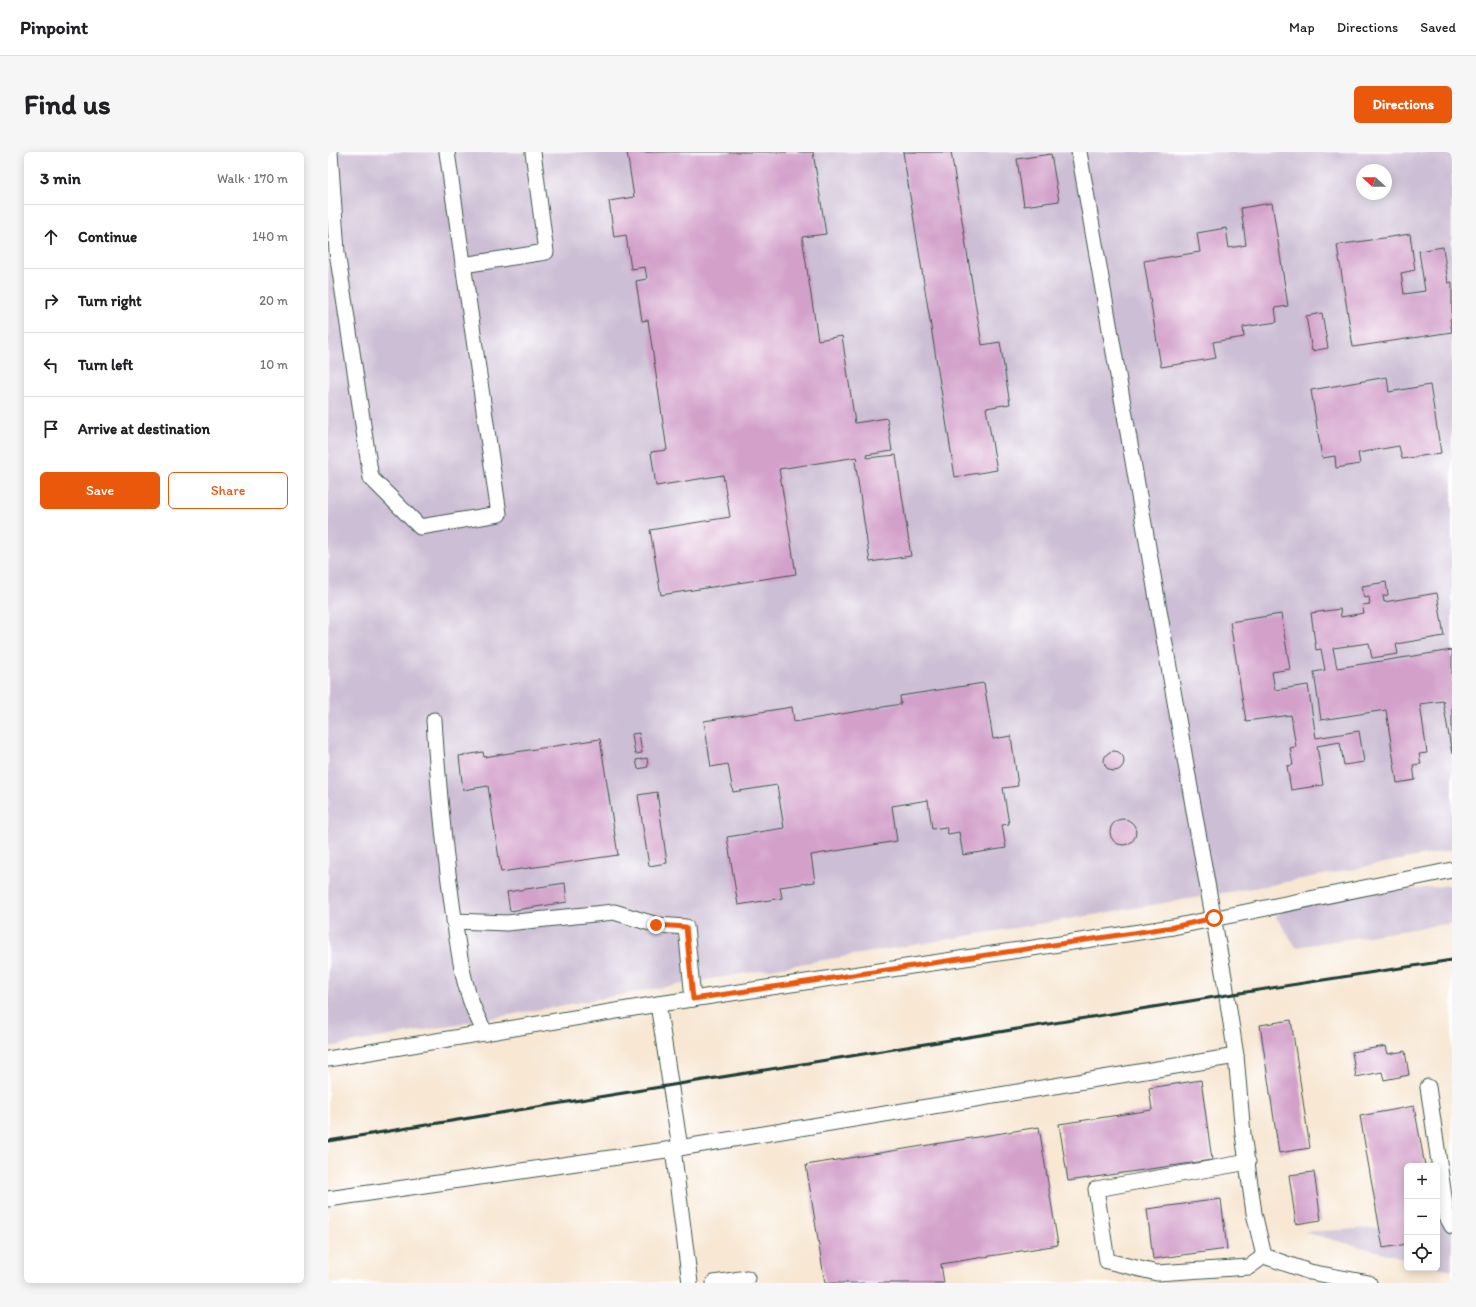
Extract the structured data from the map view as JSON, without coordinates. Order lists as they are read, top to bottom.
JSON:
{
  "north": "left",
  "page": {
    "header": "Pinpoint",
    "nav": ["Map", "Directions", "Saved"],
    "buttons": [
      "Directions",
      ["Save", "Share"]
    ],
    "title": "Find us",
    "heading": ["3 min", "Walk · 170 m"],
    "list": [
      ["Continue", "140 m"],
      ["Turn right", "20 m"],
      ["Turn left", "10 m"],
      "Arrive at destination"
    ],
    "map_buttons": ["+", "−"]
  }
}
